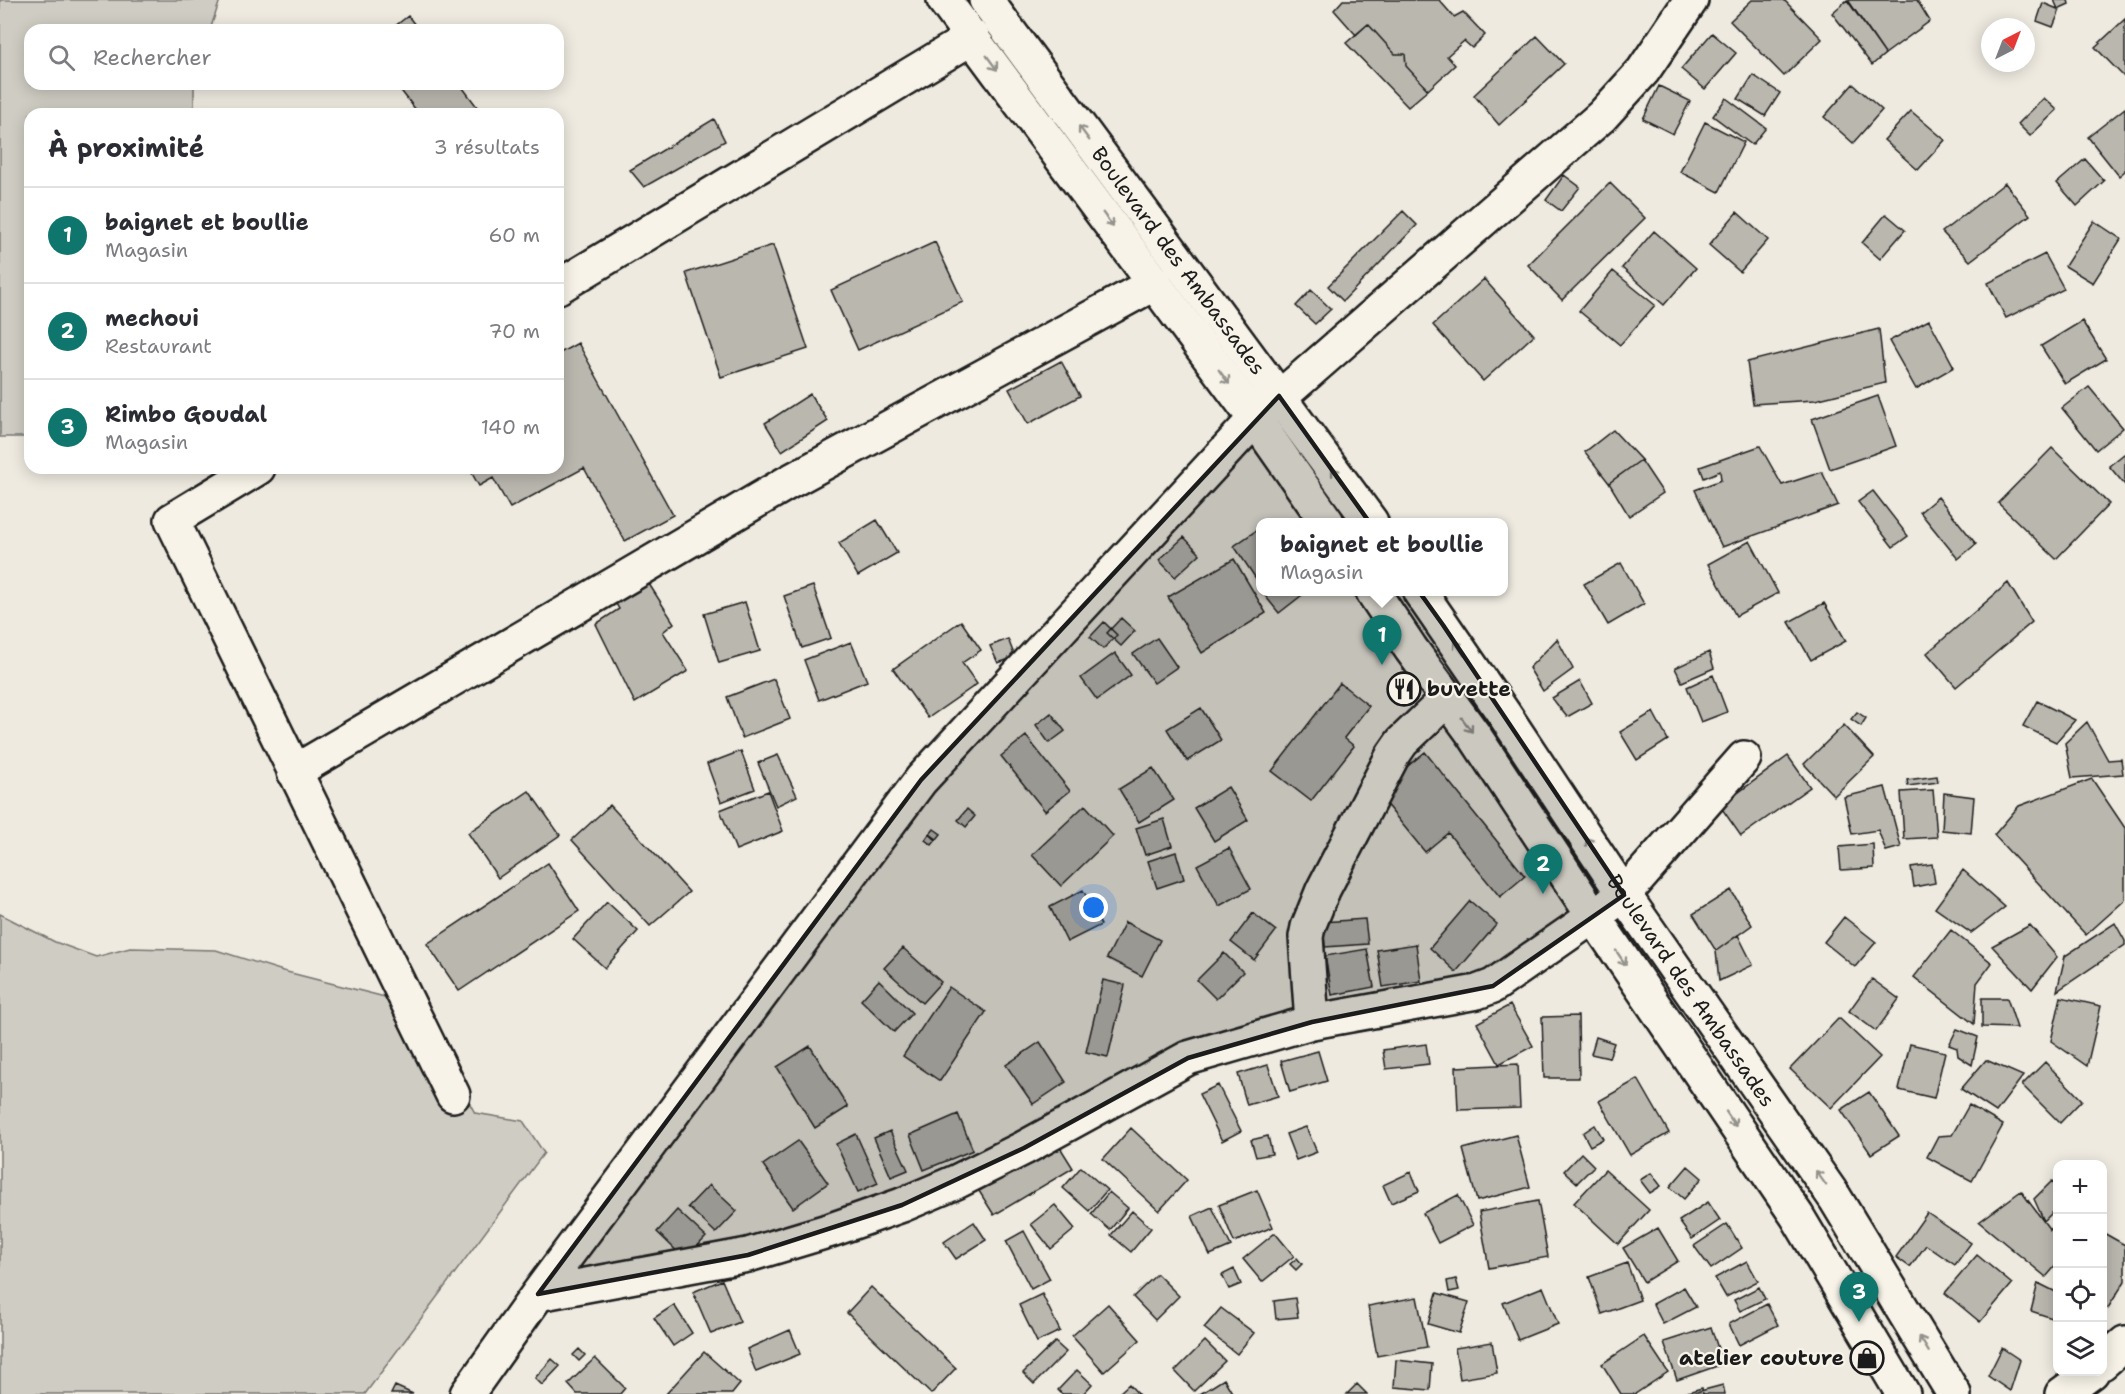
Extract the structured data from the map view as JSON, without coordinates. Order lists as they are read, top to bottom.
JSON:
{
  "streets": {
    "street": ["Boulevard des Ambassades"]
  },
  "places": {
    "restaurant": ["buvette"],
    "shop": ["atelier couture"]
  },
  "north": "top right",
  "page": {
    "search": "Rechercher",
    "heading": ["À proximité", "3 résultats"],
    "list": [
      {
        "mark": "1",
        "name": "baignet et boullie",
        "note": "Magasin",
        "value": "60 m"
      },
      {
        "mark": "2",
        "name": "mechoui",
        "note": "Restaurant",
        "value": "70 m"
      },
      {
        "mark": "3",
        "name": "Rimbo Goudal",
        "note": "Magasin",
        "value": "140 m"
      }
    ],
    "popup": ["baignet et boullie", "Magasin"],
    "pins": ["1", "2", "3"],
    "map_buttons": ["+", "−"]
  }
}
